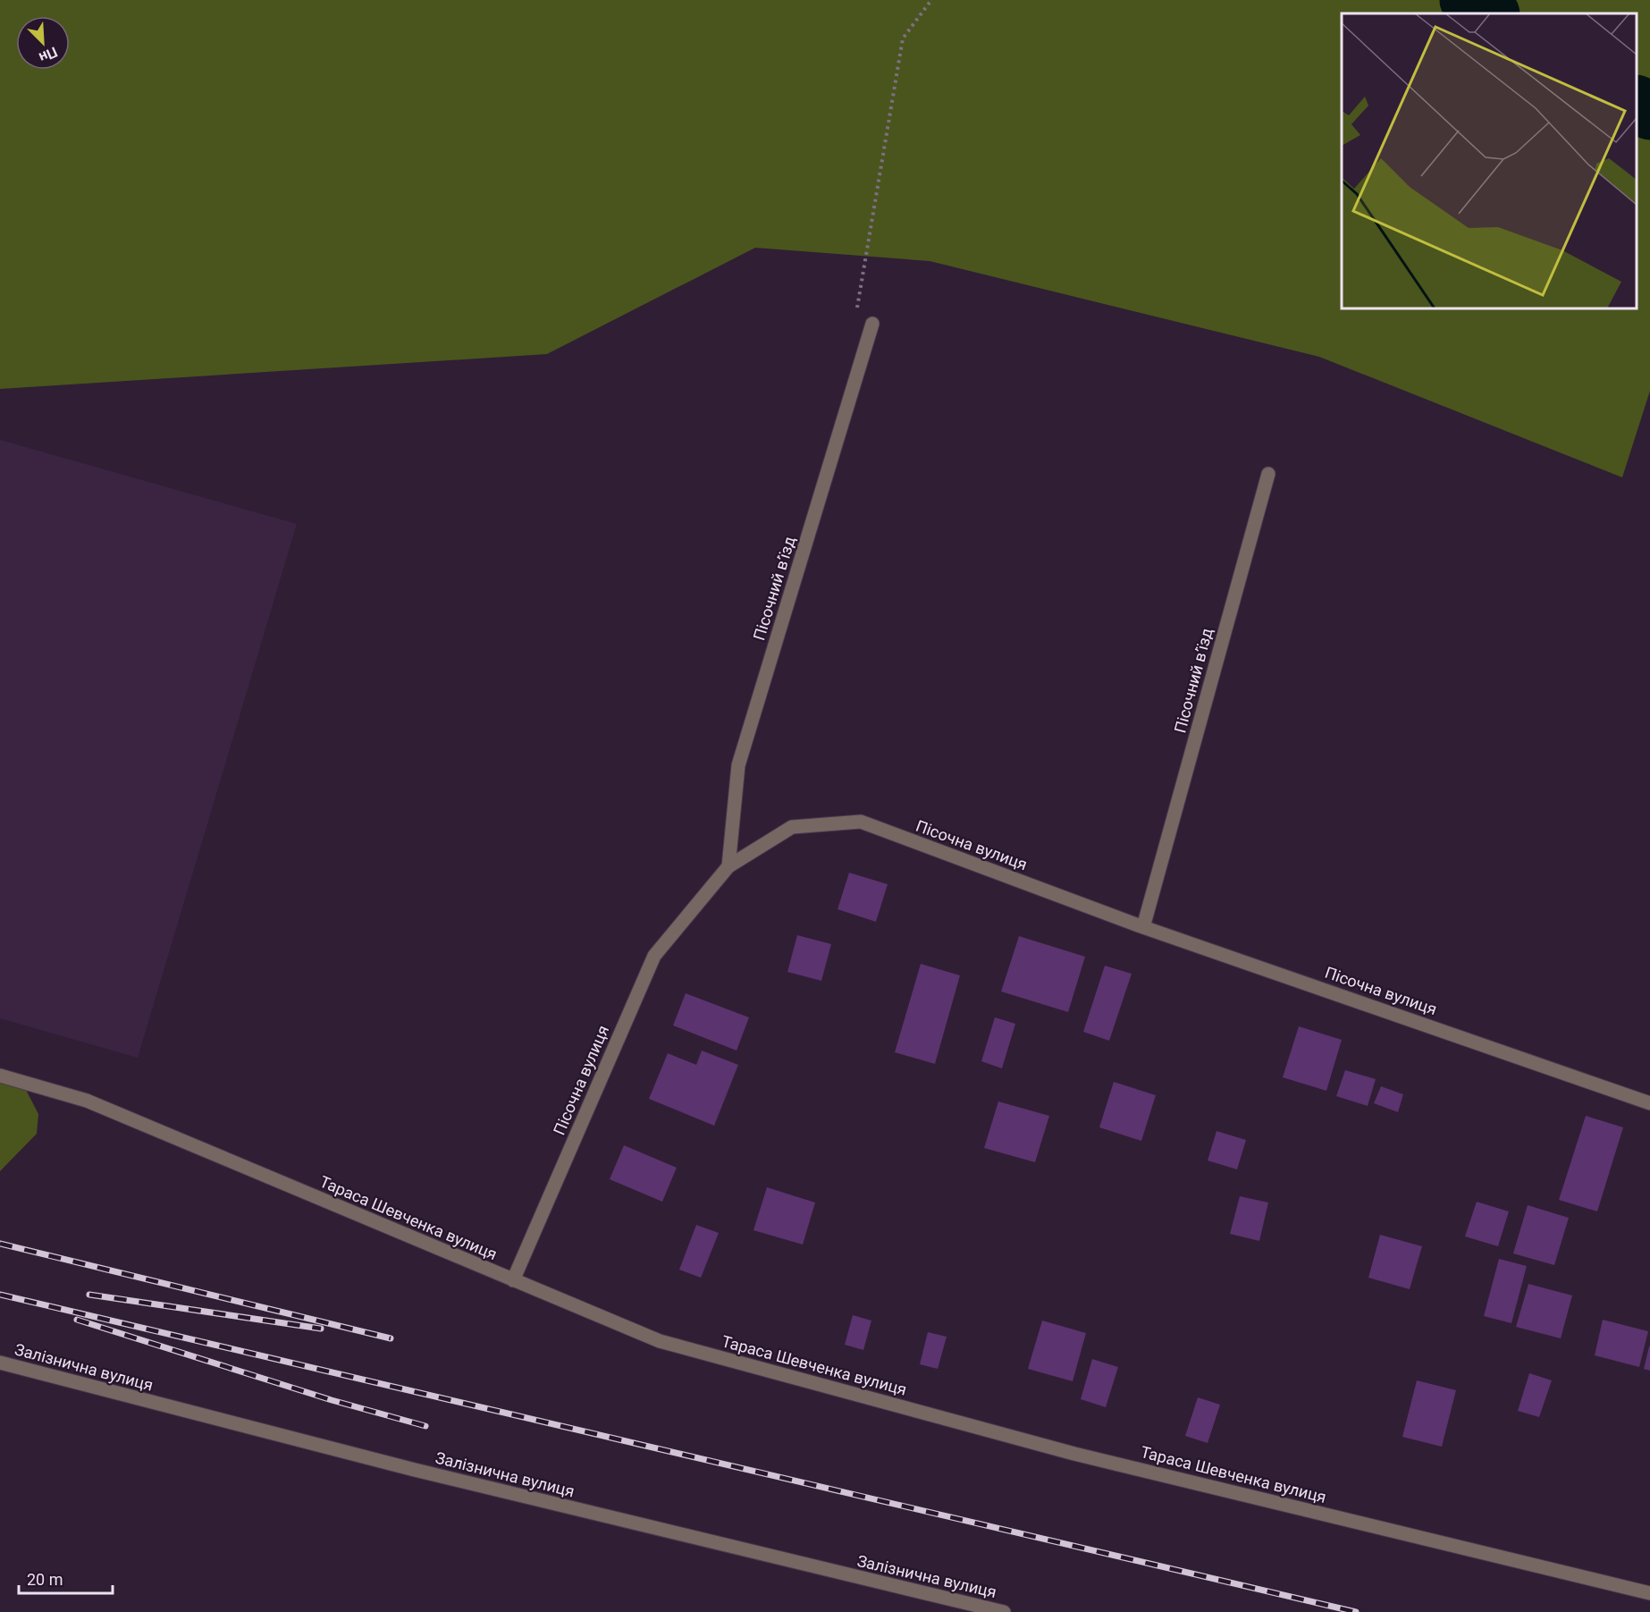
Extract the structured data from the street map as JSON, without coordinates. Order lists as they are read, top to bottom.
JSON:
{
  "streets": {
    "street": [
      "Пісочний в’їзд",
      "Пісочна вулиця",
      "Тараса Шевченка вулиця",
      "Залізнична вулиця"
    ]
  },
  "crossings": [
    ["Пісочний в’їзд", "Пісочна вулиця"],
    ["Пісочна вулиця", "Тараса Шевченка вулиця"]
  ],
  "scale_bar": "20 m",
  "north": "bottom right"
}
